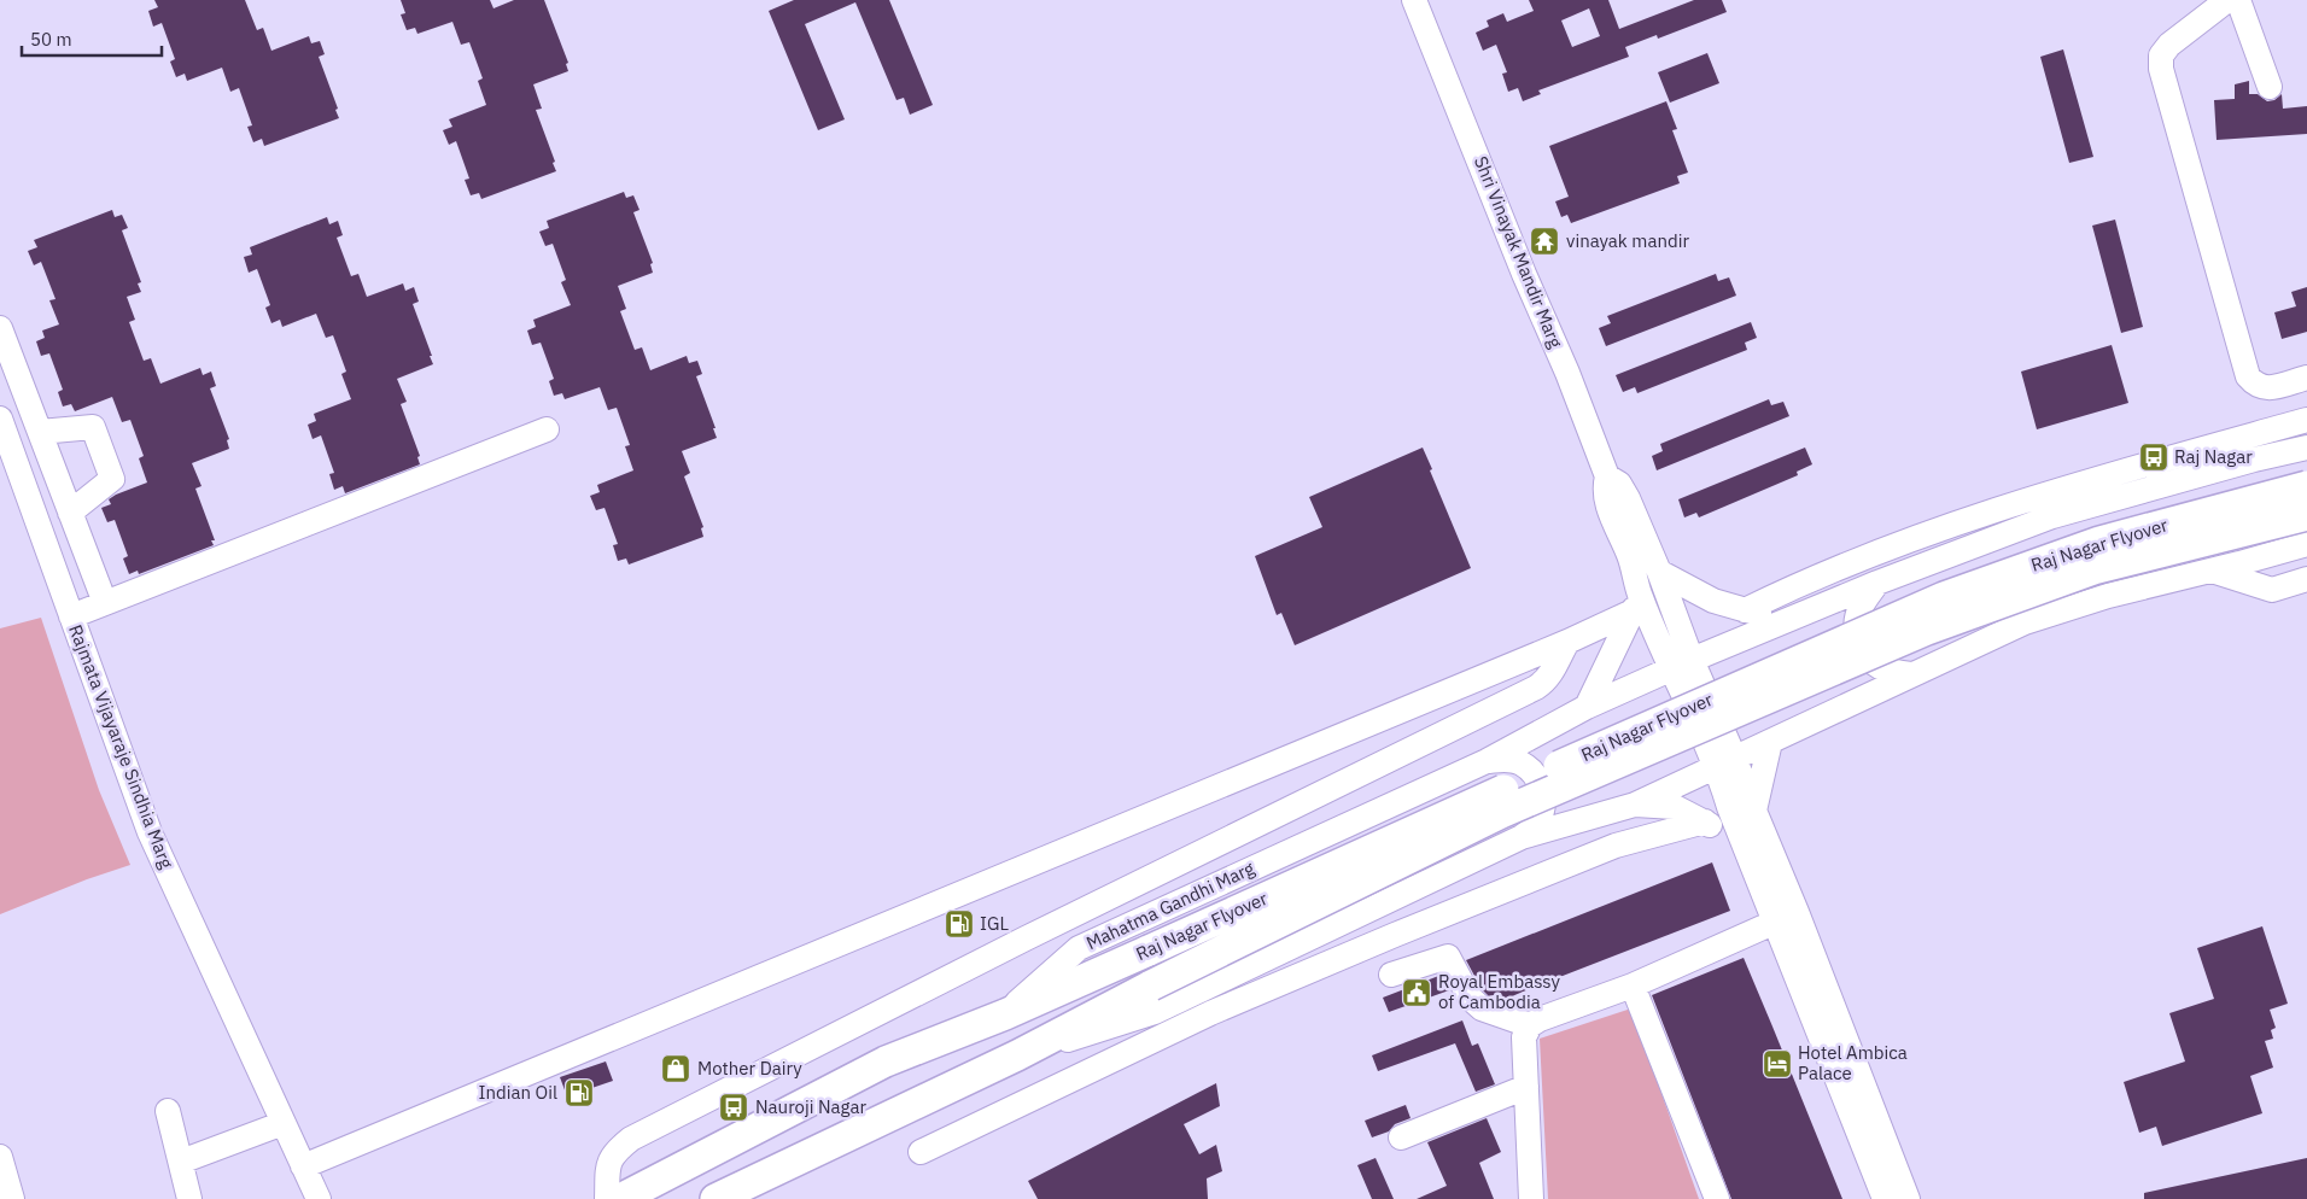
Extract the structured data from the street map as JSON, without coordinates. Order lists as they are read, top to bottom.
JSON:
{
  "streets": {
    "main road": ["Raj Nagar Flyover", "Mahatma Gandhi Marg"],
    "street": ["Shri Vinayak Mandir Marg", "Rajmata Vijayaraje Sindhia Marg"]
  },
  "crossings": [
    ["Raj Nagar Flyover", "Mahatma Gandhi Marg"]
  ],
  "places": {
    "temple": ["vinayak mandir"],
    "bus stop": ["Raj Nagar", "Nauroji Nagar"],
    "fuel station": ["IGL", "Indian Oil"],
    "public building": ["Royal Embassy of Cambodia"],
    "hotel": ["Hotel Ambica Palace"],
    "shop": ["Mother Dairy"]
  },
  "scale_bar": "50 m"
}
